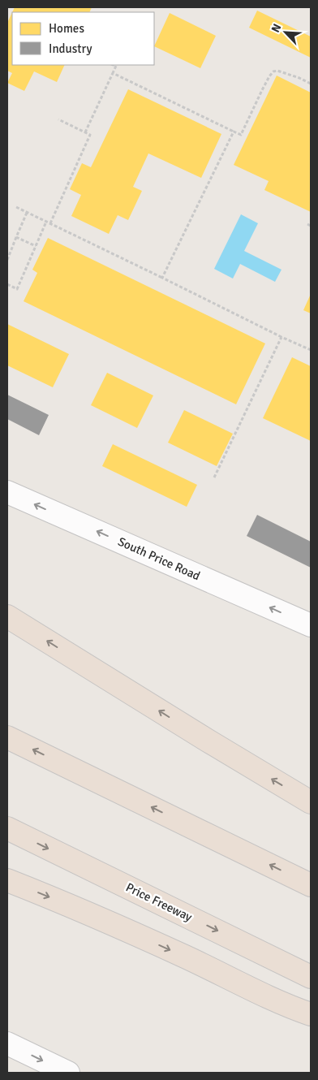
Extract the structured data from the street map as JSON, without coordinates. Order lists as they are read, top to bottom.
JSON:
{
  "streets": {
    "highway": ["Price Freeway"],
    "main road": ["South Price Road"]
  },
  "one_way": ["South Price Road"],
  "legend": ["Homes", "Industry"],
  "north": "top left"
}
